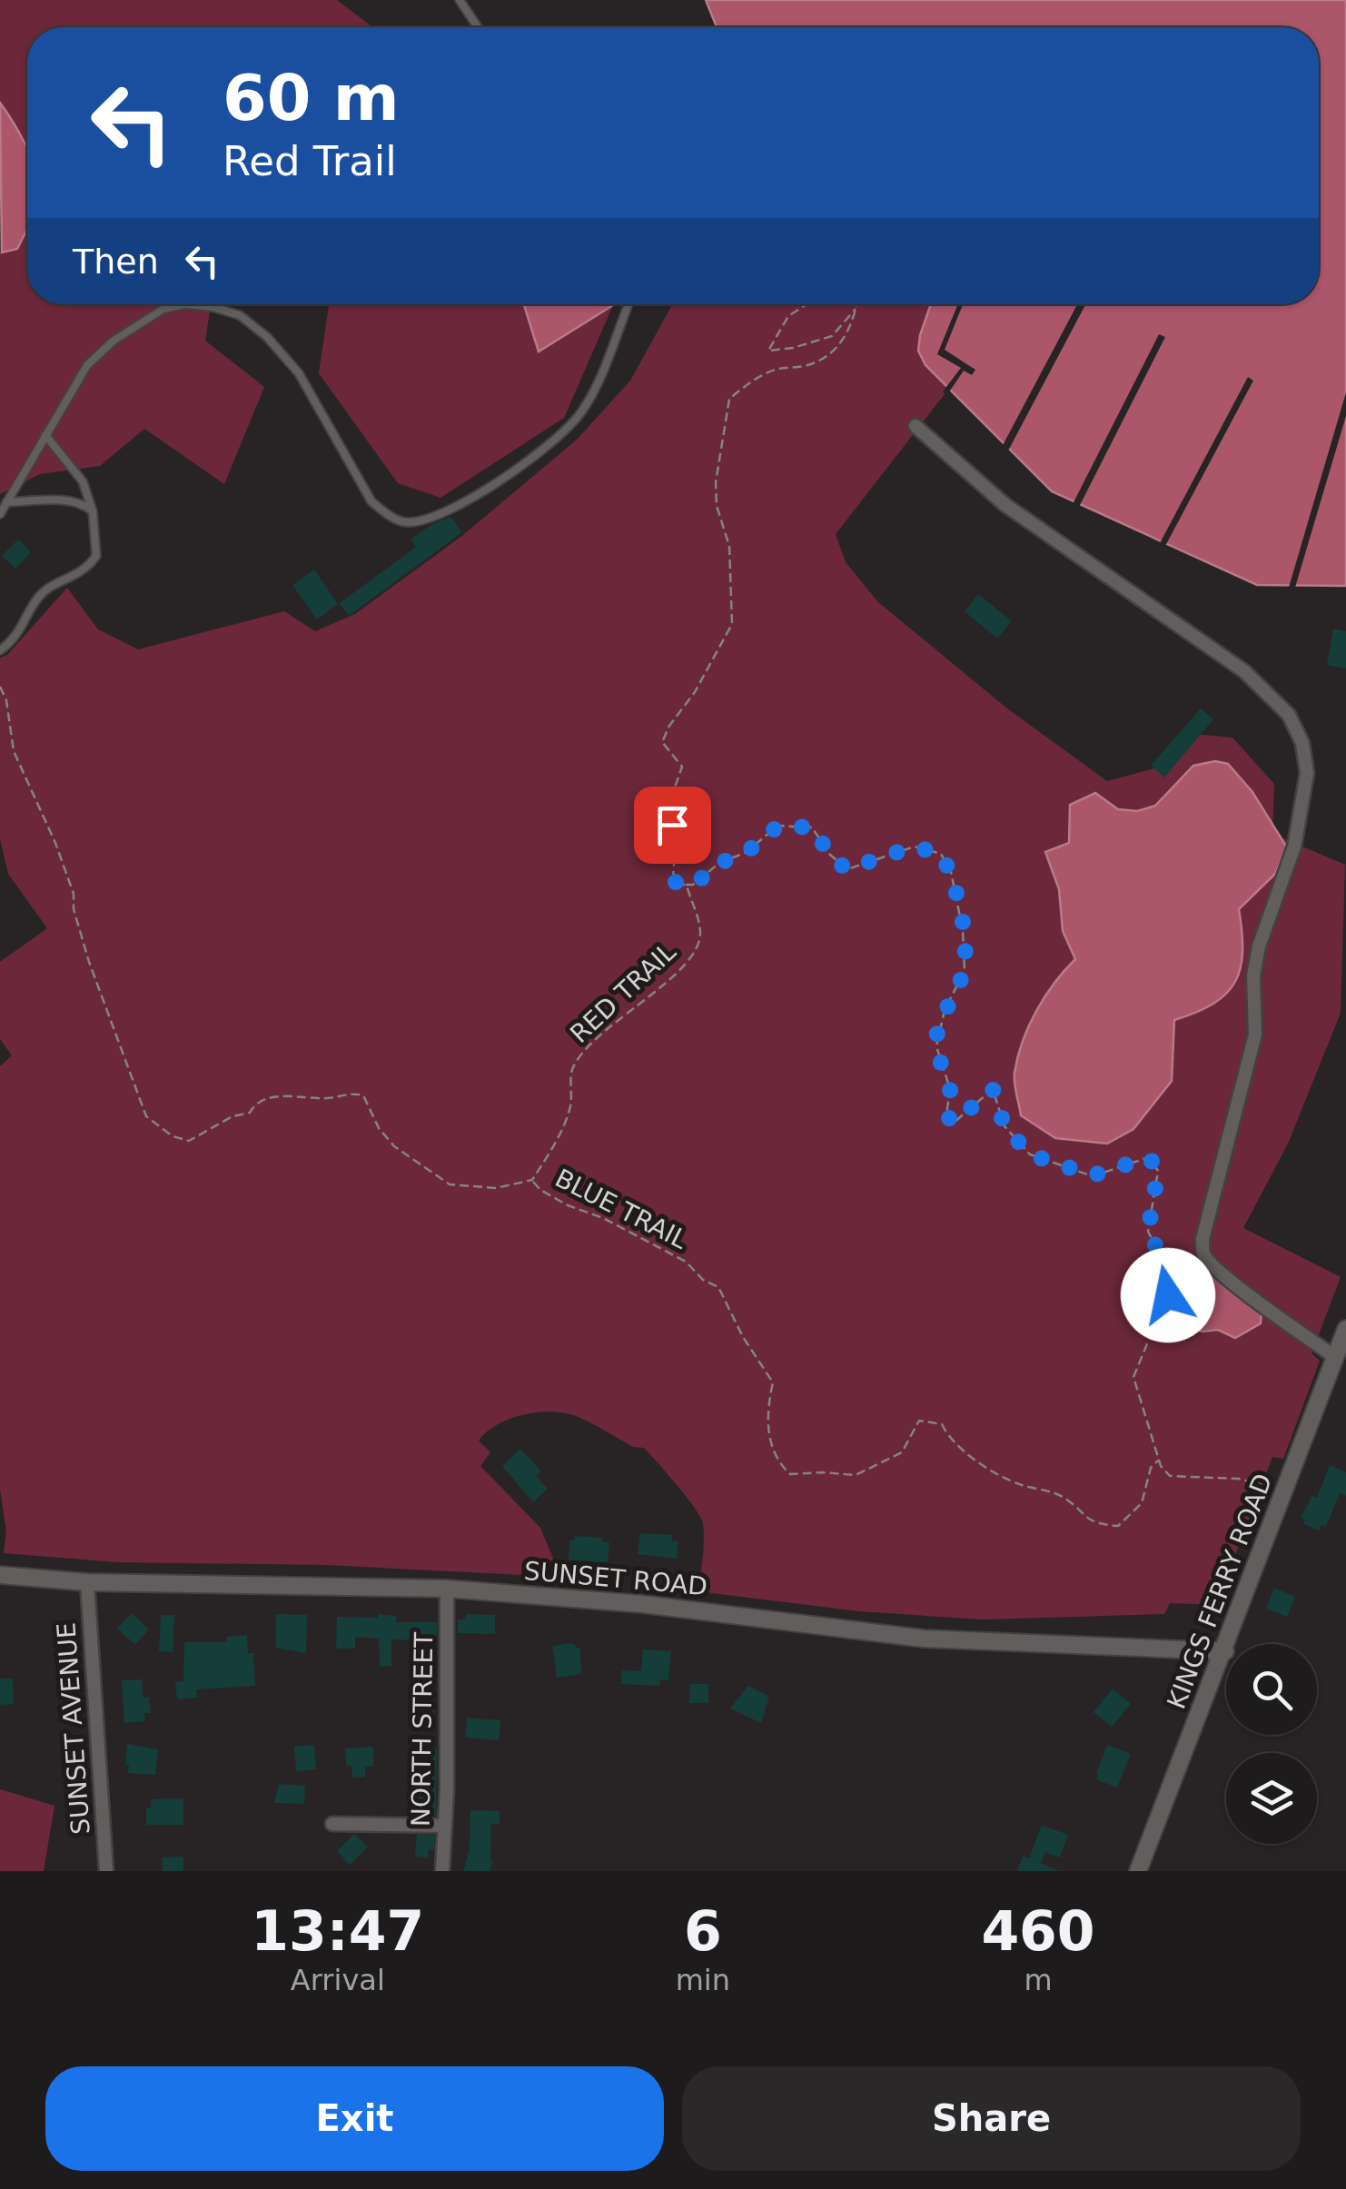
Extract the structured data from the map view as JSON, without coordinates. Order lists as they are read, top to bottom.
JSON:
{
  "streets": {
    "street": [
      "SUNSET ROAD",
      "KINGS FERRY ROAD",
      "SUNSET AVENUE",
      "NORTH STREET"
    ],
    "path": ["RED TRAIL", "BLUE TRAIL"]
  },
  "crossings": [
    ["RED TRAIL", "BLUE TRAIL"],
    ["SUNSET ROAD", "KINGS FERRY ROAD"],
    ["SUNSET ROAD", "SUNSET AVENUE"],
    ["SUNSET ROAD", "NORTH STREET"]
  ],
  "page": {
    "turn": ["60 m", "Red Trail"],
    "then": "Then",
    "eta": [
      "13:47",
      "Arrival",
      "6",
      "min",
      "460",
      "m"
    ],
    "buttons": ["Exit", "Share"]
  }
}
